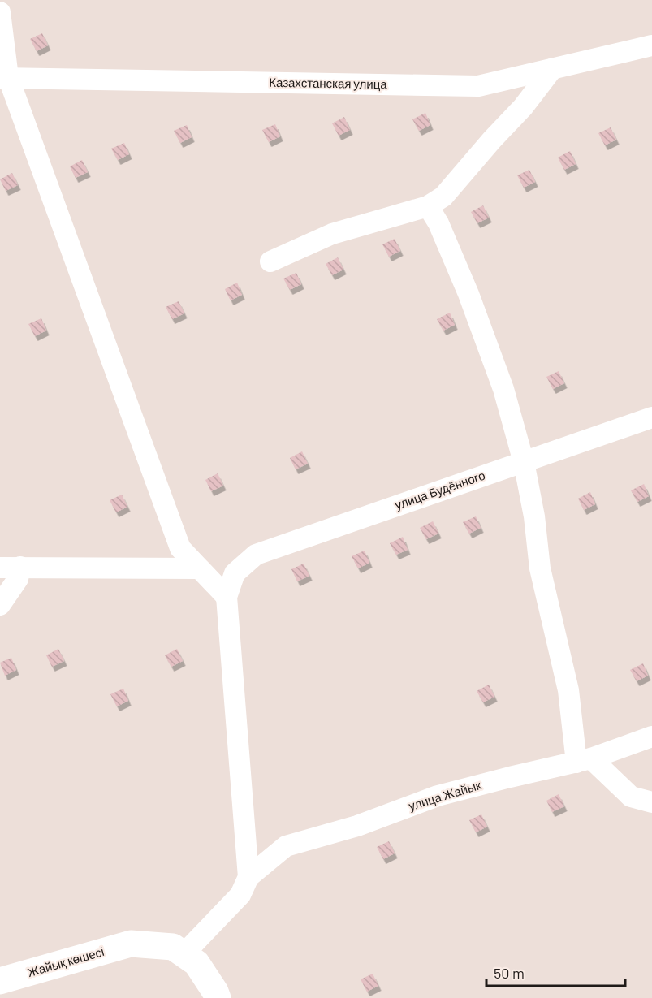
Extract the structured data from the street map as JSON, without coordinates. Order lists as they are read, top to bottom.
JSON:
{
  "streets": {
    "street": [
      "Казахстанская улица",
      "улица Будённого",
      "улица Жайык",
      "Жайық көшесі"
    ]
  },
  "scale_bar": "50 m"
}
